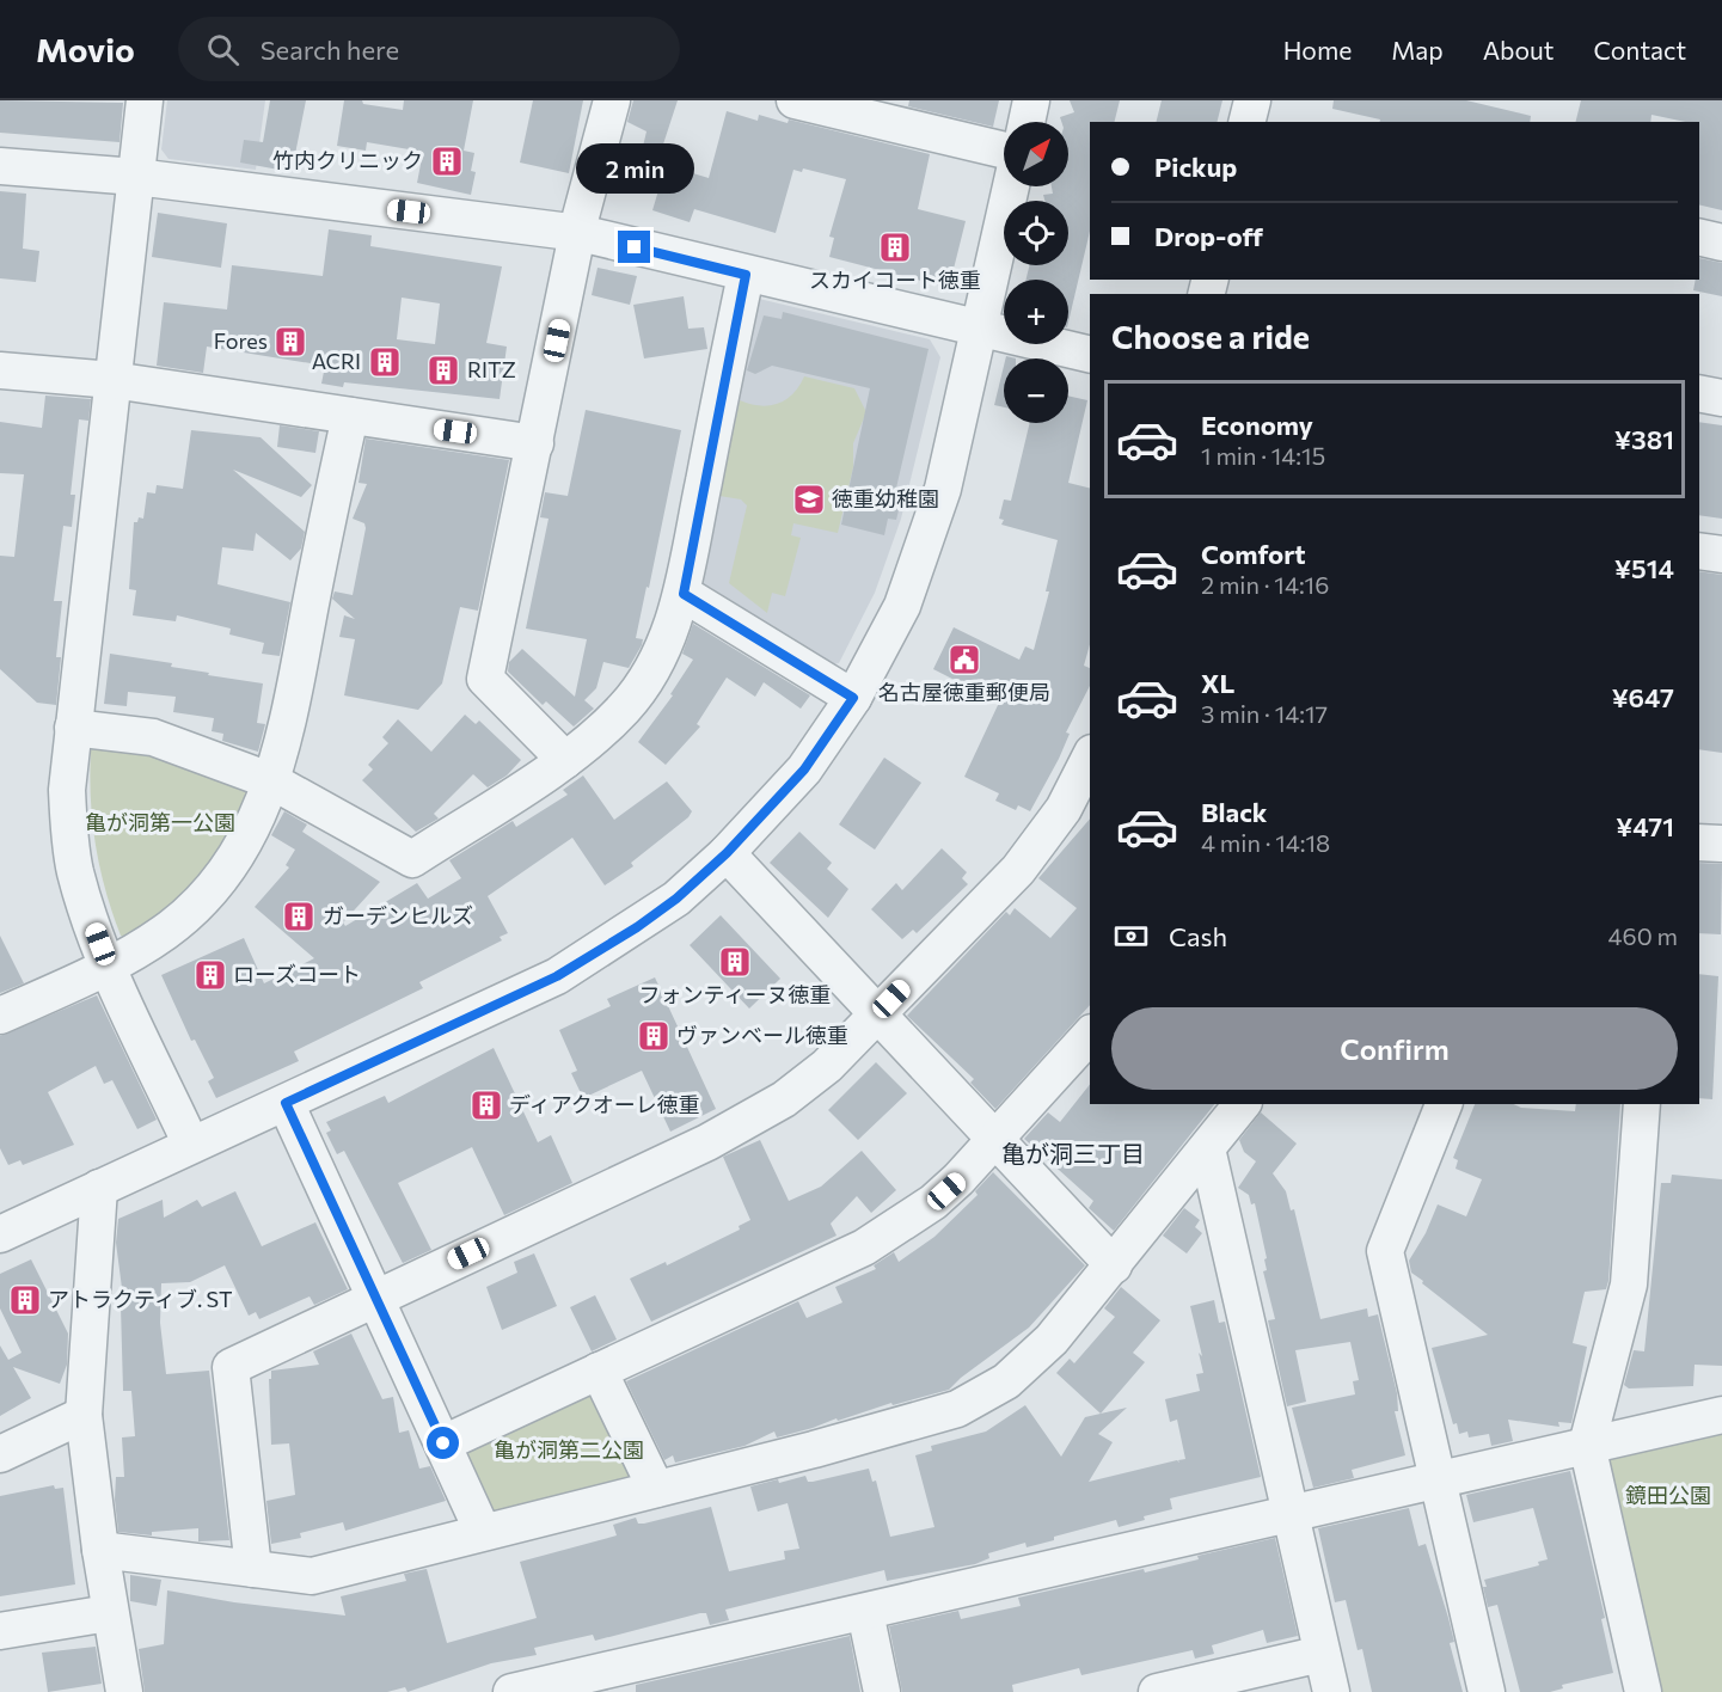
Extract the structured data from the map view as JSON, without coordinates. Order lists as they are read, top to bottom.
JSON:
{
  "districts": ["亀が洞三丁目"],
  "parks": ["亀が洞第一公園", "亀が洞第二公園", "鏡田公園"],
  "places": {
    "building": [
      "竹内クリニック",
      "スカイコート徳重",
      "Fores",
      "ACRI",
      "RITZ",
      "ガーデンヒルズ",
      "フォンティーヌ徳重",
      "ローズコート",
      "ヴァンベール徳重",
      "ディアクオーレ徳重",
      "アトラクティブ. ST"
    ],
    "school or university": ["徳重幼稚園"],
    "public building": ["名古屋徳重郵便局"]
  },
  "north": "top right",
  "page": {
    "header": "Movio",
    "search": "Search here",
    "nav": [
      "Home",
      "Map",
      "About",
      "Contact"
    ],
    "map_buttons": ["+", "−"],
    "banner": ["Pickup", "Drop-off"],
    "bubble": "2 min",
    "heading": "Choose a ride",
    "list": [
      {
        "name": "Economy",
        "note": "1 min · 14:15",
        "value": "¥381"
      },
      {
        "name": "Comfort",
        "note": "2 min · 14:16",
        "value": "¥514"
      },
      {
        "name": "XL",
        "note": "3 min · 14:17",
        "value": "¥647"
      },
      {
        "name": "Black",
        "note": "4 min · 14:18",
        "value": "¥471"
      }
    ],
    "pay": ["Cash", "460 m"],
    "buttons": "Confirm"
  }
}
